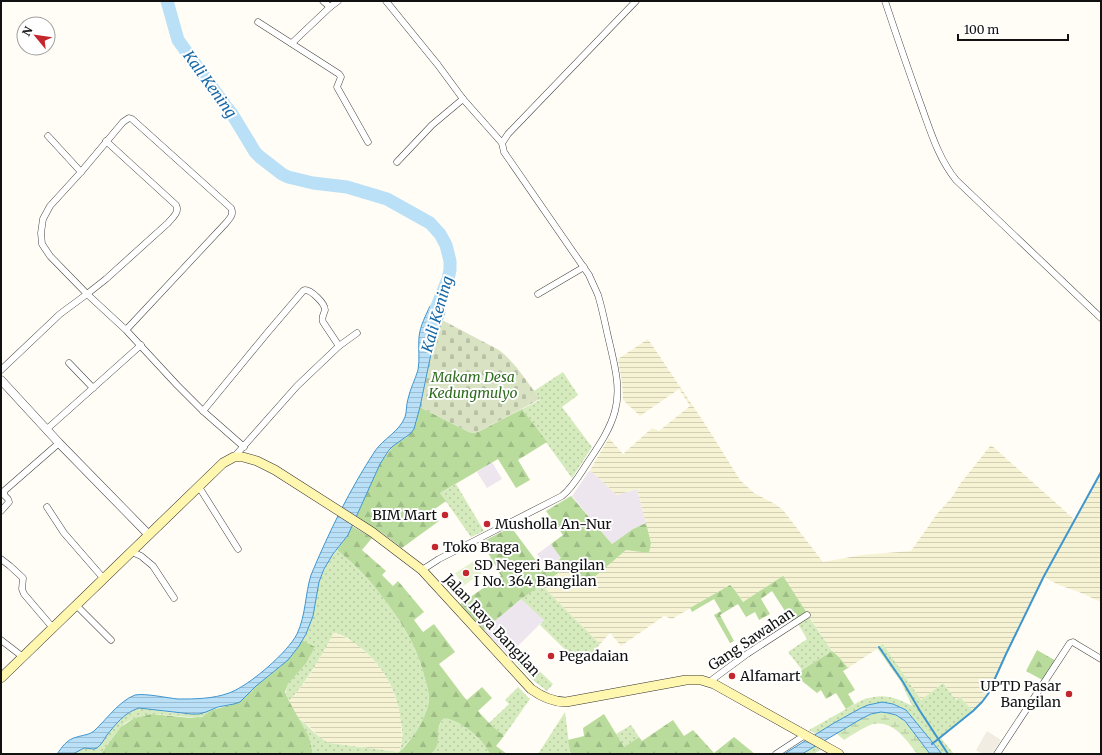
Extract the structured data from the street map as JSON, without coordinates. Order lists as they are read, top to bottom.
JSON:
{
  "streets": {
    "main road": ["Jalan Raya Bangilan"],
    "street": ["Gang Sawahan"]
  },
  "crossings": [
    ["Jalan Raya Bangilan", "Gang Sawahan"]
  ],
  "water": ["Kali Kening"],
  "parks": ["Makam Desa Kedungmulyo"],
  "places": [
    "BIM Mart",
    "Musholla An-Nur",
    "Toko Braga",
    "SD Negeri Bangilan I No. 364 Bangilan",
    "Pegadaian",
    "Alfamart",
    "UPTD Pasar Bangilan"
  ],
  "scale_bar": "100 m",
  "north": "top left"
}
